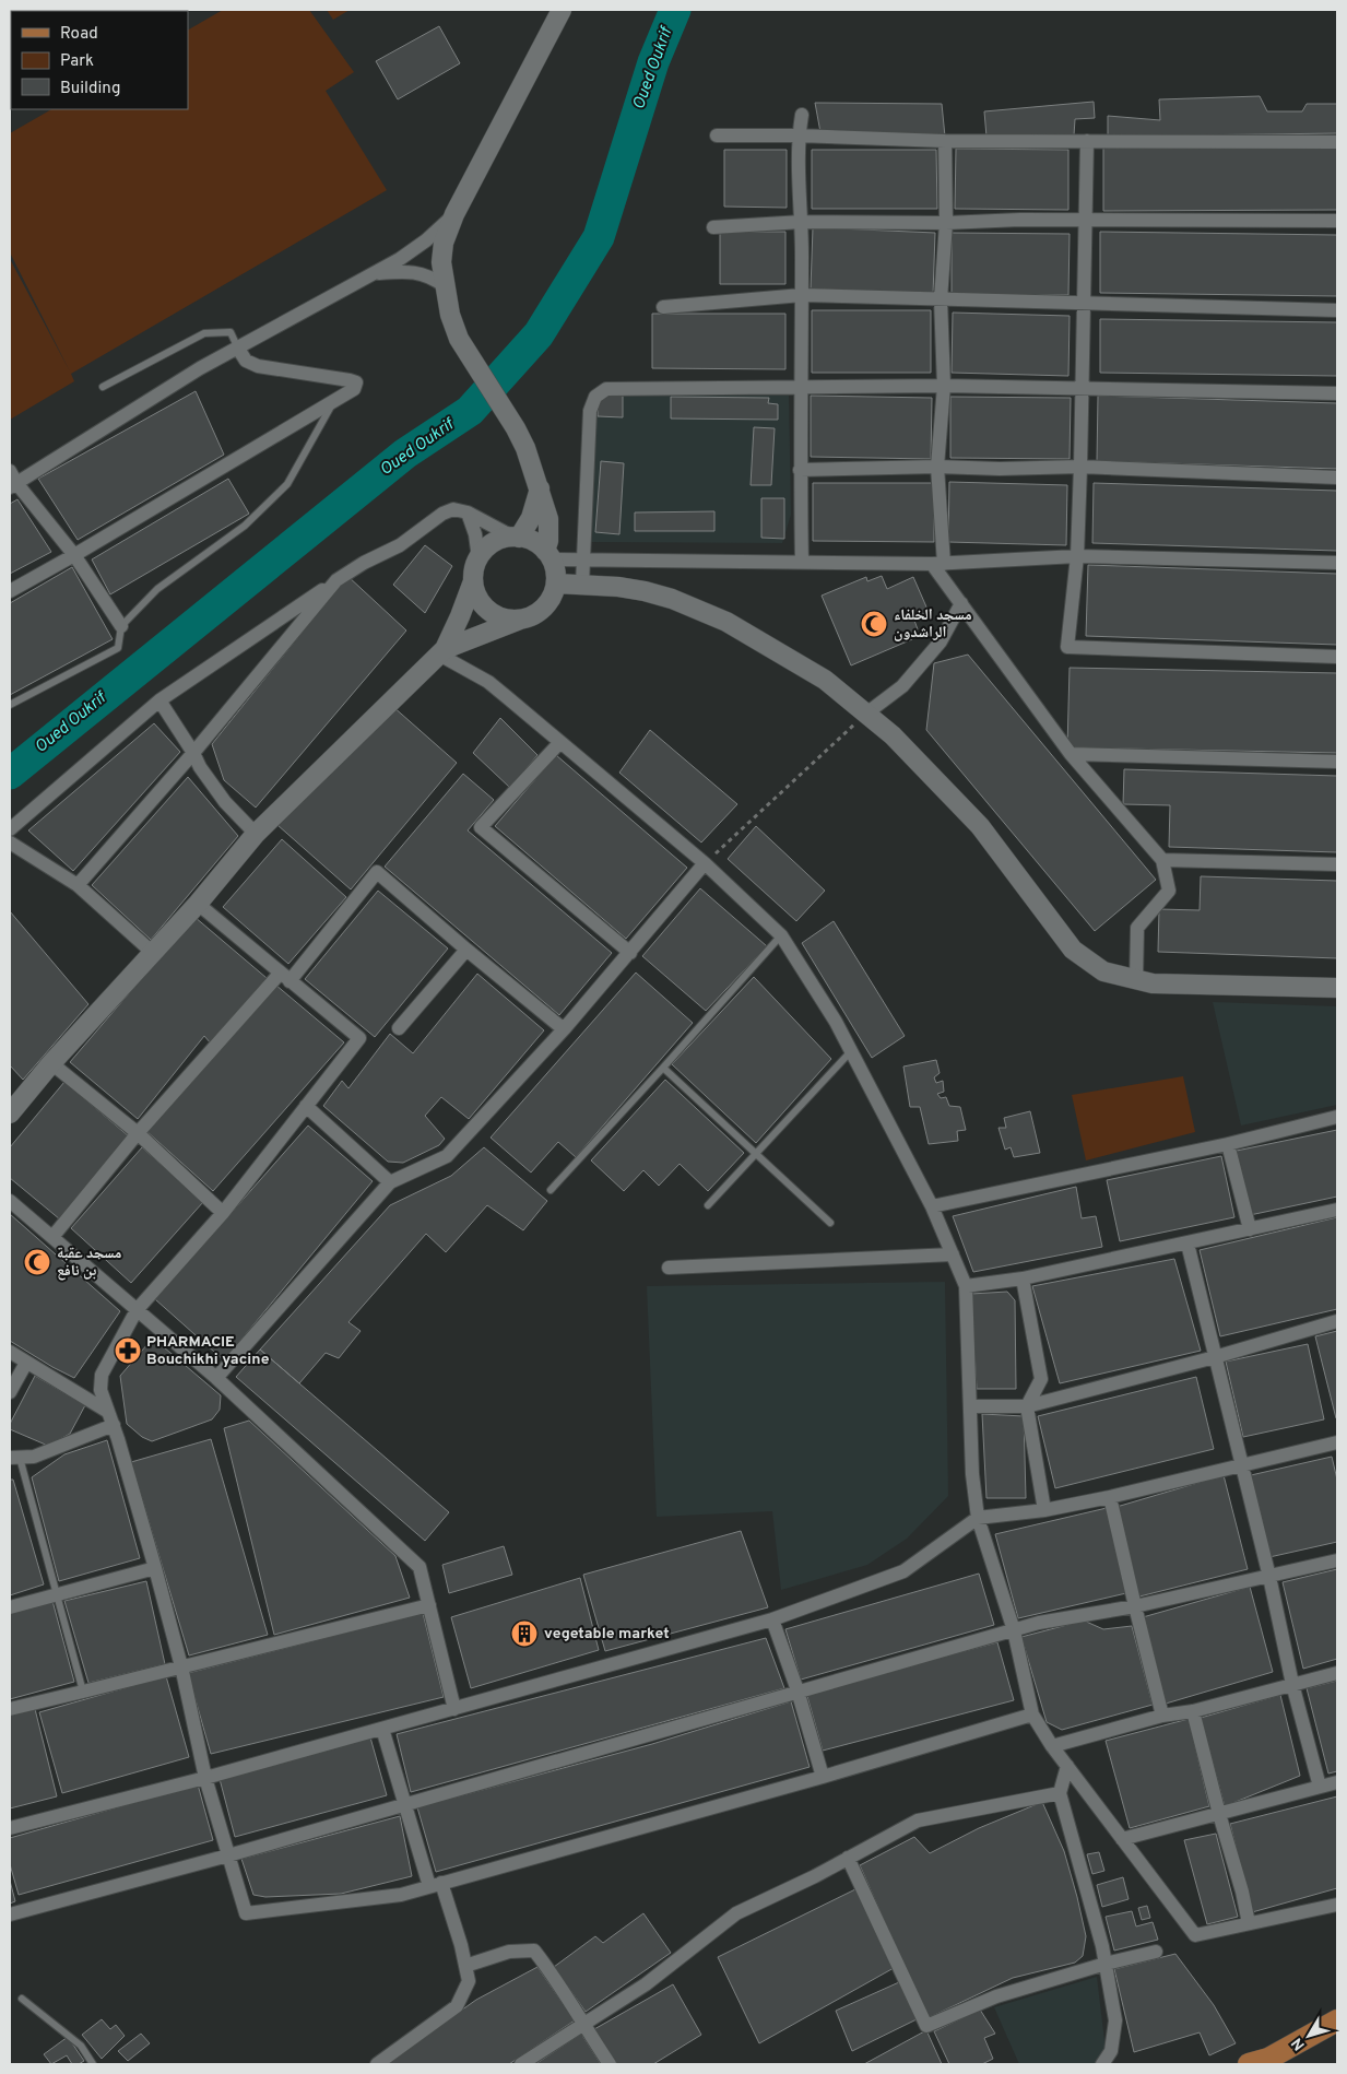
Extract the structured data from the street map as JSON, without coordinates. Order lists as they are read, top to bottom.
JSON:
{
  "water": ["Oued Oukrif"],
  "places": {
    "mosque": ["مسجد الخلفاء الراشدون", "مسجد عقبة بن نافع"],
    "pharmacy": ["PHARMACIE Bouchikhi yacine"],
    "building": ["vegetable market"]
  },
  "legend": ["Road", "Park", "Building"],
  "north": "bottom left"
}
